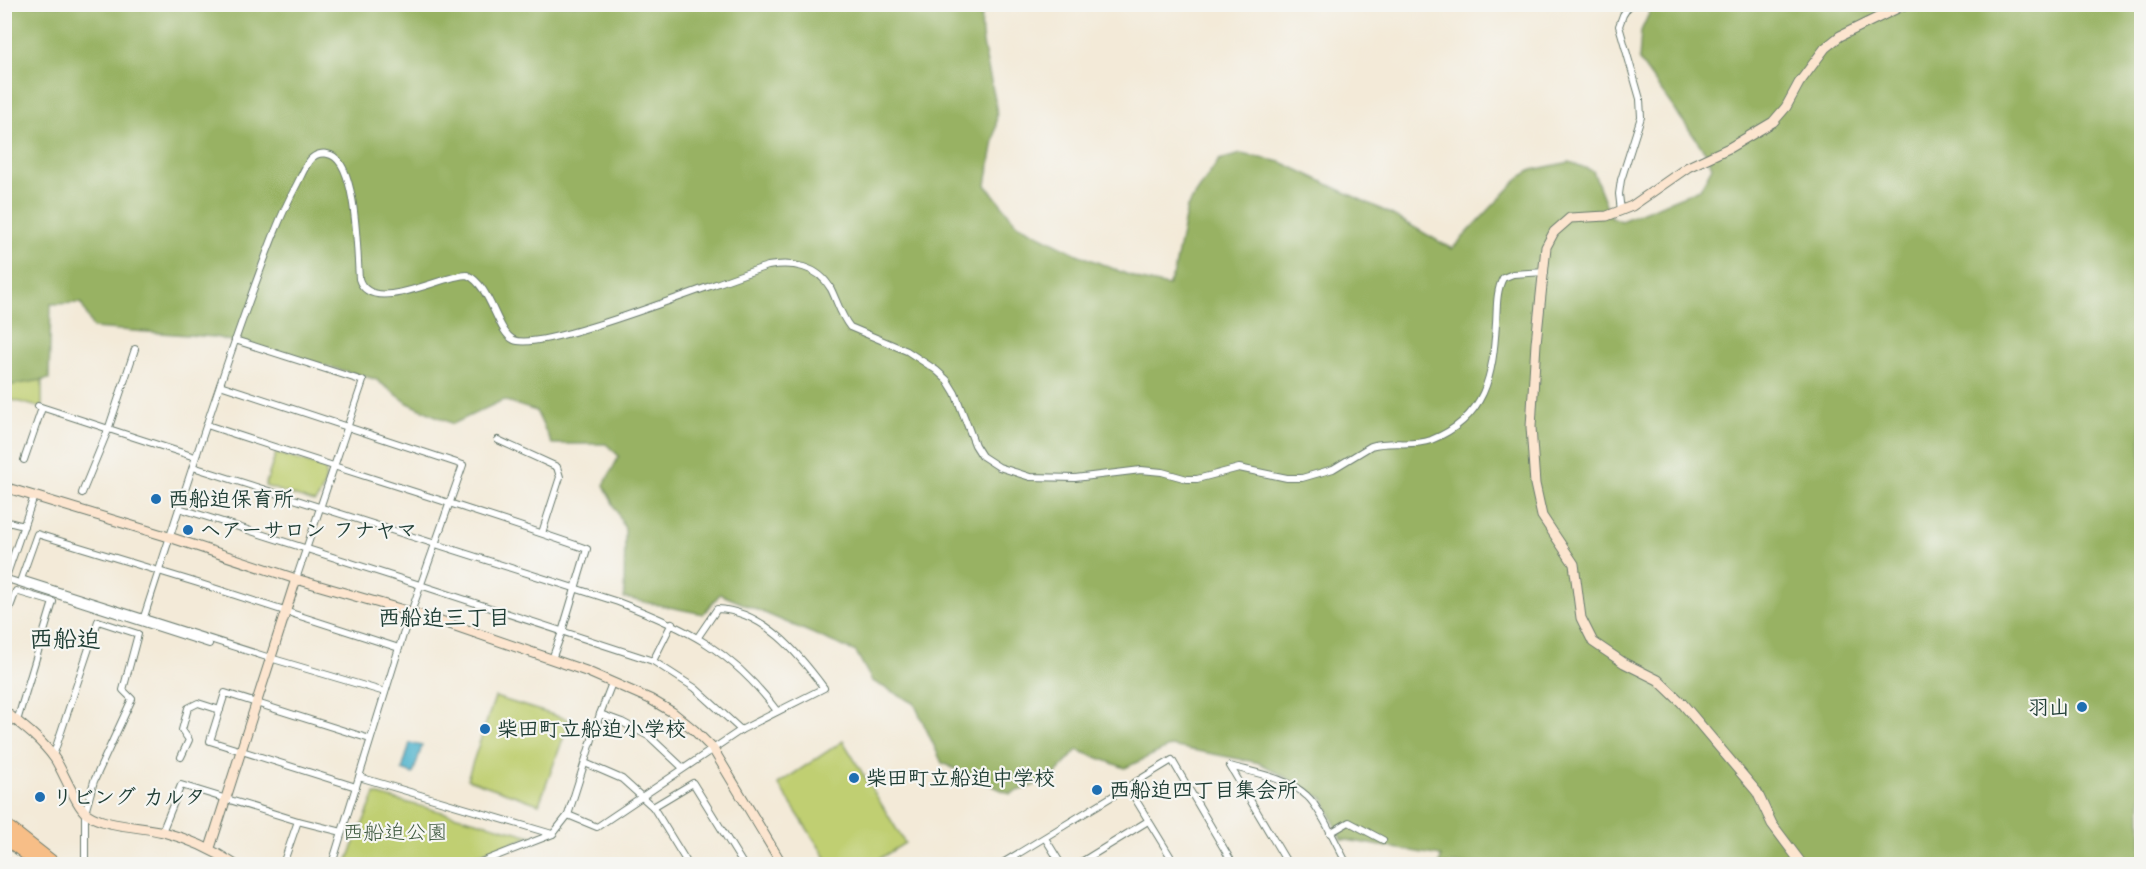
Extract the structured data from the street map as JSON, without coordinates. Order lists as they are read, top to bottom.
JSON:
{
  "districts": ["西船迫三丁目", "西船迫"],
  "parks": ["西船迫公園"],
  "places": [
    "西船迫保育所",
    "ヘアーサロン フナヤマ",
    "羽山",
    "柴田町立船迫小学校",
    "柴田町立船迫中学校",
    "西船迫四丁目集会所",
    "リビング カルタ"
  ]
}
